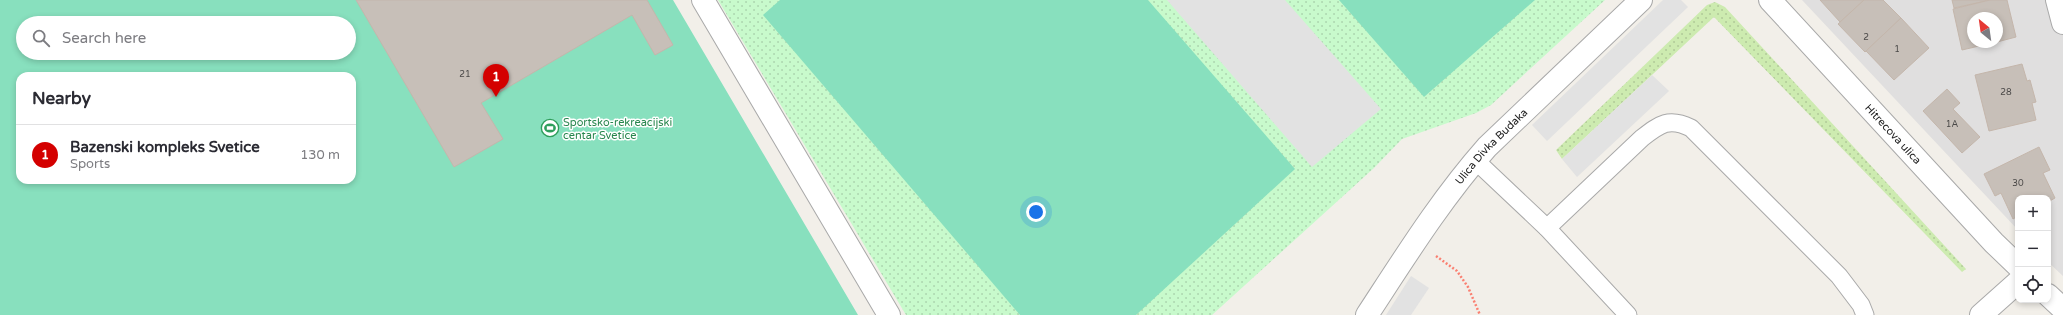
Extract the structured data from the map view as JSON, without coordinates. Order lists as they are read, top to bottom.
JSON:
{
  "streets": {
    "street": ["Hitrecova ulica", "Ulica Divka Budaka"]
  },
  "places": {
    "sports": ["Sportsko-rekreacijski centar Svetice"]
  },
  "house_numbers": [
    "2",
    "1",
    "21",
    "28",
    "1A",
    "30"
  ],
  "north": "top left",
  "page": {
    "search": "Search here",
    "pins": "1",
    "heading": "Nearby",
    "list": [
      {
        "mark": "1",
        "name": "Bazenski kompleks Svetice",
        "note": "Sports",
        "value": "130 m"
      }
    ],
    "map_buttons": ["+", "−"]
  }
}
